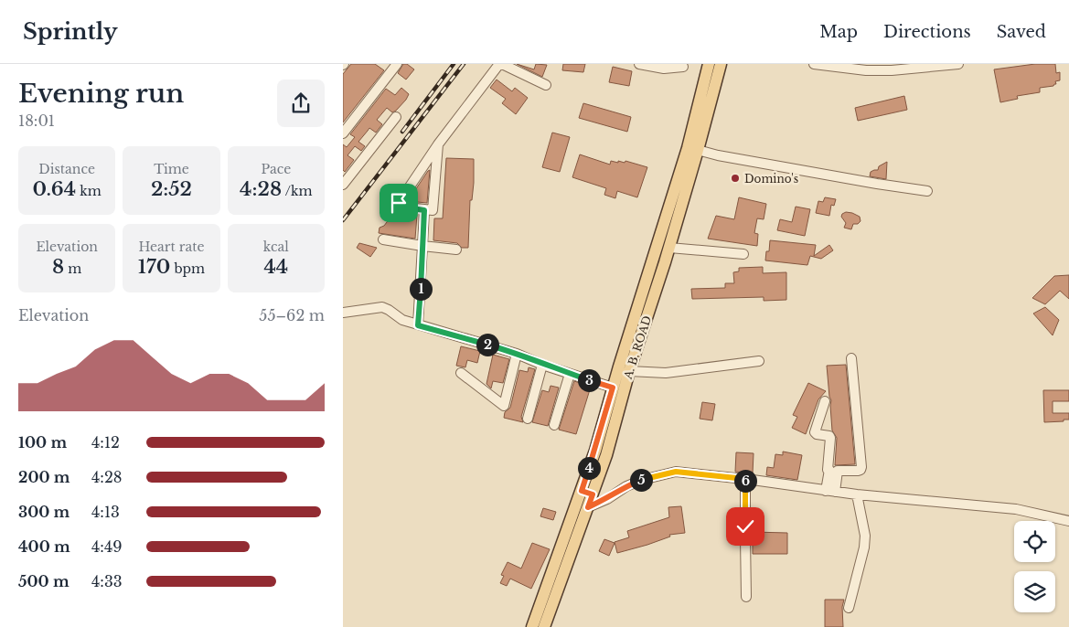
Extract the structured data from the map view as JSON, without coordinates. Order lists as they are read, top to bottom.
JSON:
{
  "streets": {
    "main road": ["A. B. ROAD"]
  },
  "places": ["Domino's"],
  "page": {
    "header": "Sprintly",
    "nav": ["Map", "Directions", "Saved"],
    "heading": ["Evening run", "18:01"],
    "stats": [
      ["Distance", "0.64 km"],
      ["Time", "2:52"],
      ["Pace", "4:28 /km"],
      ["Elevation", "8 m"],
      ["Heart rate", "170 bpm"],
      ["kcal", "44"]
    ],
    "pins": [
      "1",
      "2",
      "3",
      "4",
      "5",
      "6"
    ],
    "chart": ["Elevation", "55–62 m"],
    "list": [
      {
        "name": "100 m",
        "note": "4:12"
      },
      {
        "name": "200 m",
        "note": "4:28"
      },
      {
        "name": "300 m",
        "note": "4:13"
      },
      {
        "name": "400 m",
        "note": "4:49"
      },
      {
        "name": "500 m",
        "note": "4:33"
      }
    ]
  }
}
